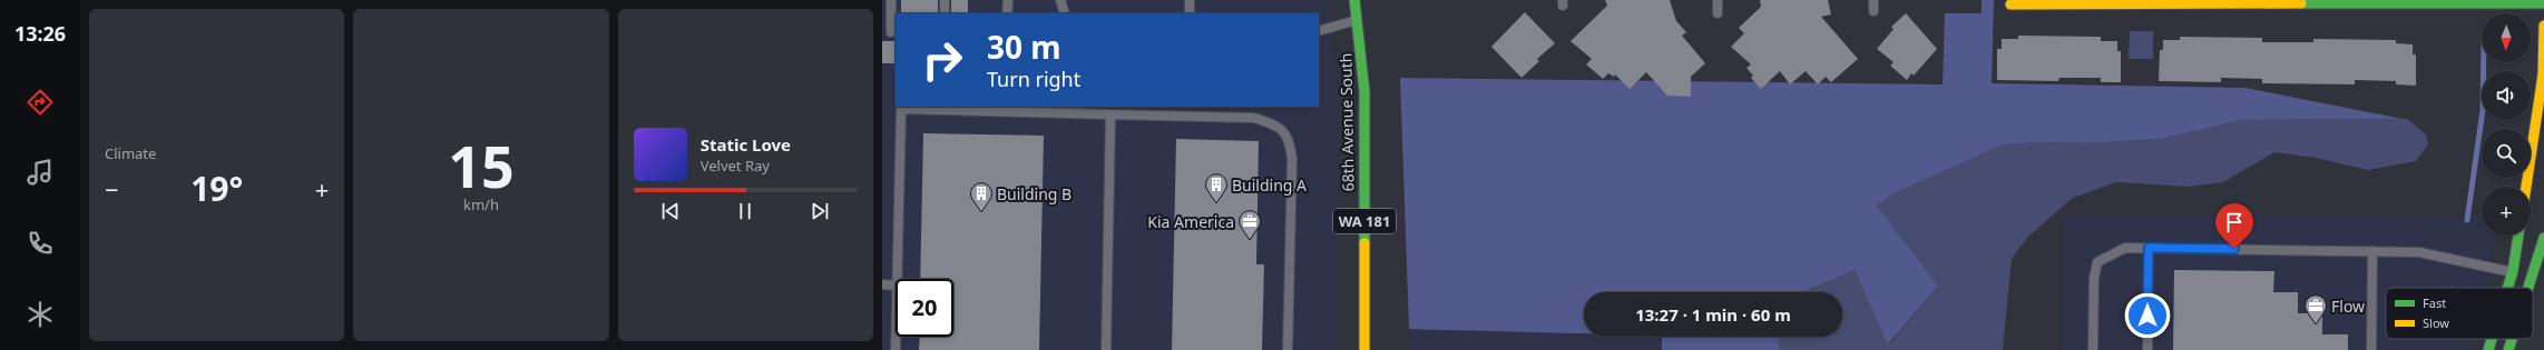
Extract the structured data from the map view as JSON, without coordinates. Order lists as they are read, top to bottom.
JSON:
{
  "streets": {
    "street": ["68th Avenue South", "WA 181"]
  },
  "places": {
    "building": ["Building A", "Building B"],
    "office": ["Kia America", "Flow"]
  },
  "legend": ["Fast", "Slow"],
  "north": "bottom",
  "page": {
    "tabs": "13:26",
    "tile": [
      "Climate",
      ["15", "km/h"]
    ],
    "map_buttons": "+",
    "turn": ["30 m", "Turn right"],
    "song": ["Static Love", "Velvet Ray"],
    "heat": ["−", "19°", "+"],
    "limit": "20",
    "trip": "13:27 · 1 min · 60 m"
  }
}
